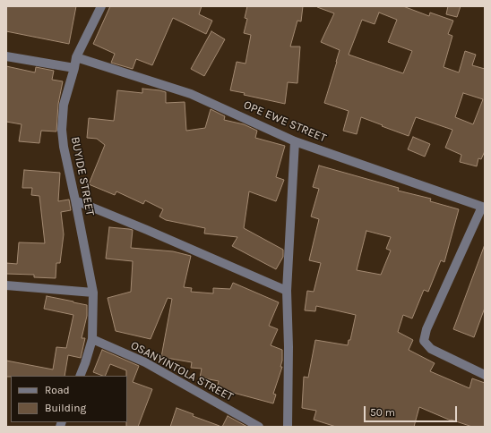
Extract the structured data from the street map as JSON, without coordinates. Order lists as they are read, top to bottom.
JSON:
{
  "streets": {
    "street": ["OPE EWE STREET", "BUYIDE STREET", "OSANYINTOLA STREET"]
  },
  "crossings": [
    ["OPE EWE STREET", "BUYIDE STREET"],
    ["BUYIDE STREET", "OSANYINTOLA STREET"]
  ],
  "legend": ["Road", "Building"],
  "scale_bar": "50 m"
}
